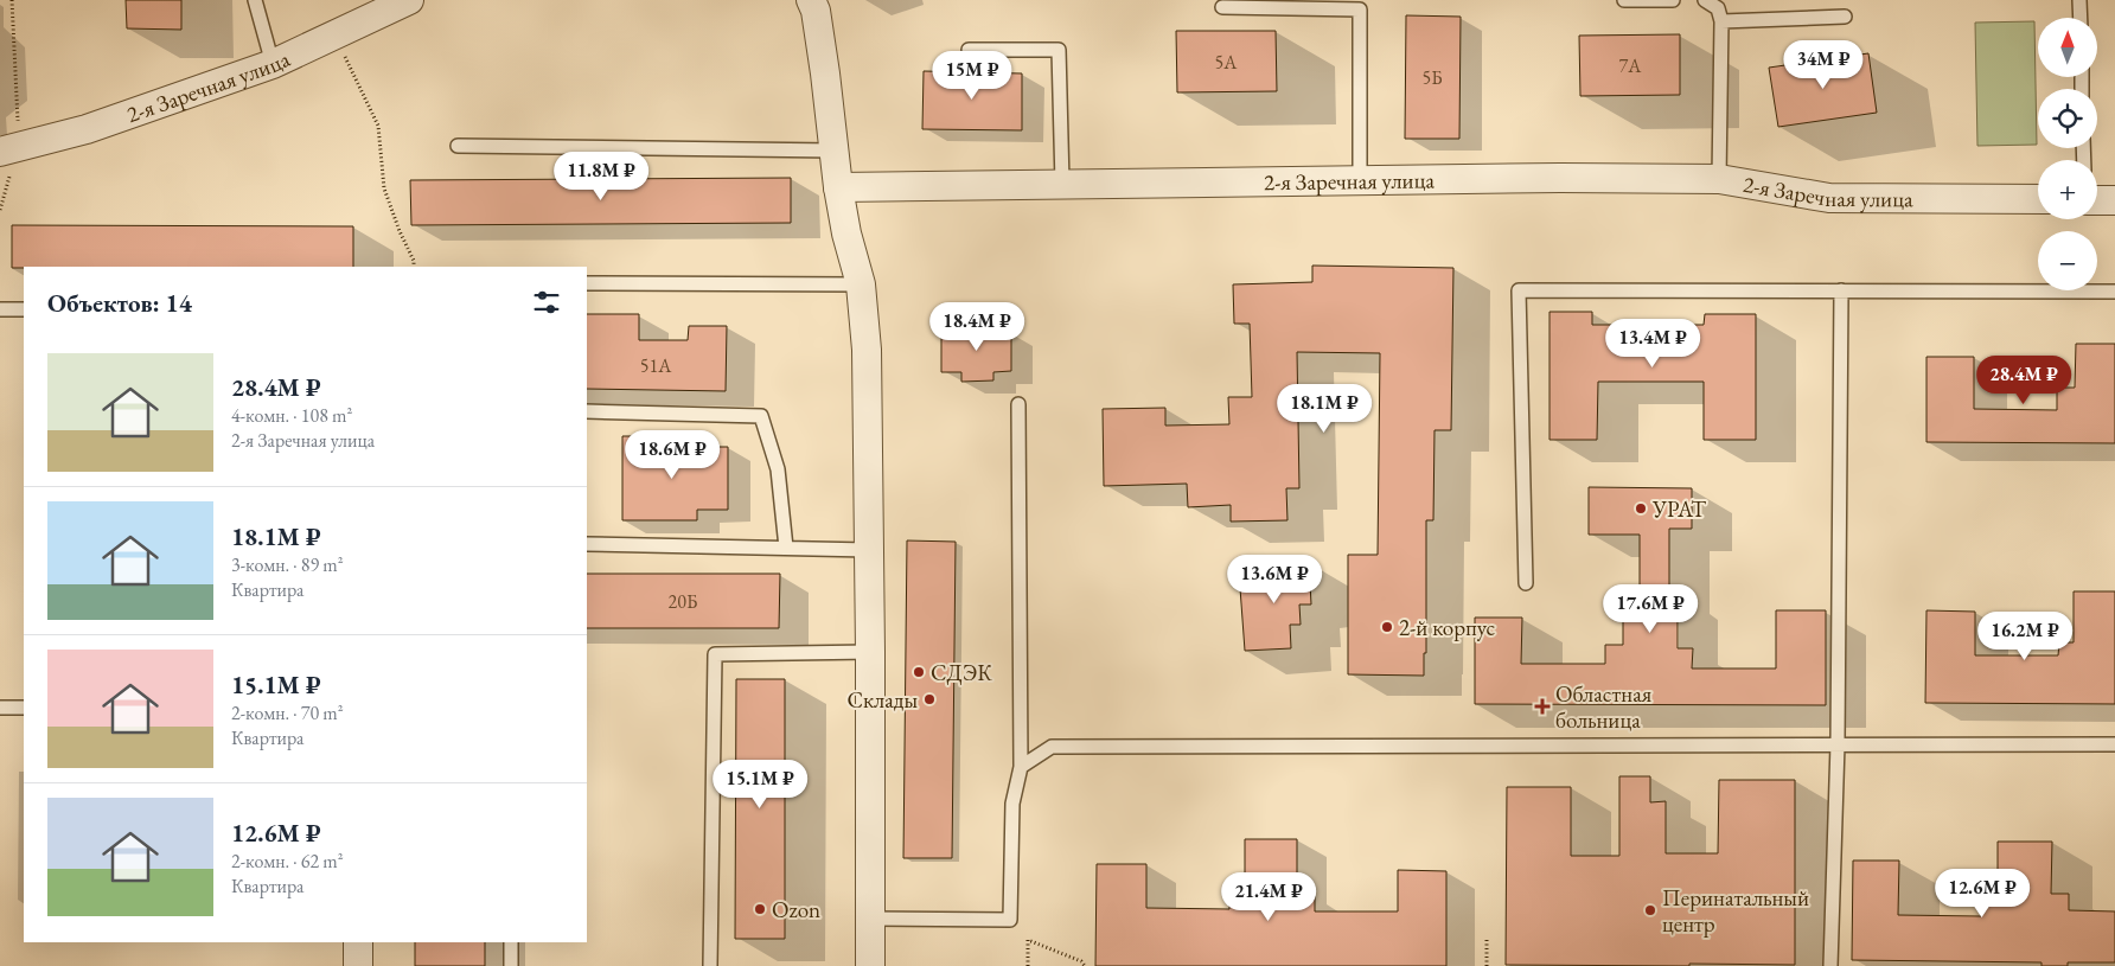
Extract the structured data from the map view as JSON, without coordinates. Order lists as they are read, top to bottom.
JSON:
{
  "streets": {
    "street": ["2-я Заречная улица"]
  },
  "places": {
    "other": [
      "УРАТ",
      "2-й корпус",
      "СДЭК",
      "Склады",
      "Ozon",
      "Перинатальный центр"
    ],
    "health": ["Областная больница"]
  },
  "house_numbers": [
    "5А",
    "7А",
    "5Б",
    "51А",
    "20Б"
  ],
  "north": "top",
  "page": {
    "map_buttons": ["+", "−"],
    "price": [
      "34M ₽",
      "15M ₽",
      "11.8M ₽",
      "18.4M ₽",
      "13.4M ₽",
      "28.4M ₽",
      "18.1M ₽",
      "18.6M ₽",
      "13.6M ₽",
      "17.6M ₽",
      "16.2M ₽",
      "15.1M ₽",
      "12.6M ₽",
      "21.4M ₽"
    ],
    "heading": "Объектов: 14",
    "list": [
      {
        "name": "28.4M ₽",
        "note": "4-комн. · 108 m² · 2-я Заречная улица"
      },
      {
        "name": "18.1M ₽",
        "note": "3-комн. · 89 m² · Квартира"
      },
      {
        "name": "15.1M ₽",
        "note": "2-комн. · 70 m² · Квартира"
      },
      {
        "name": "12.6M ₽",
        "note": "2-комн. · 62 m² · Квартира"
      }
    ]
  }
}
